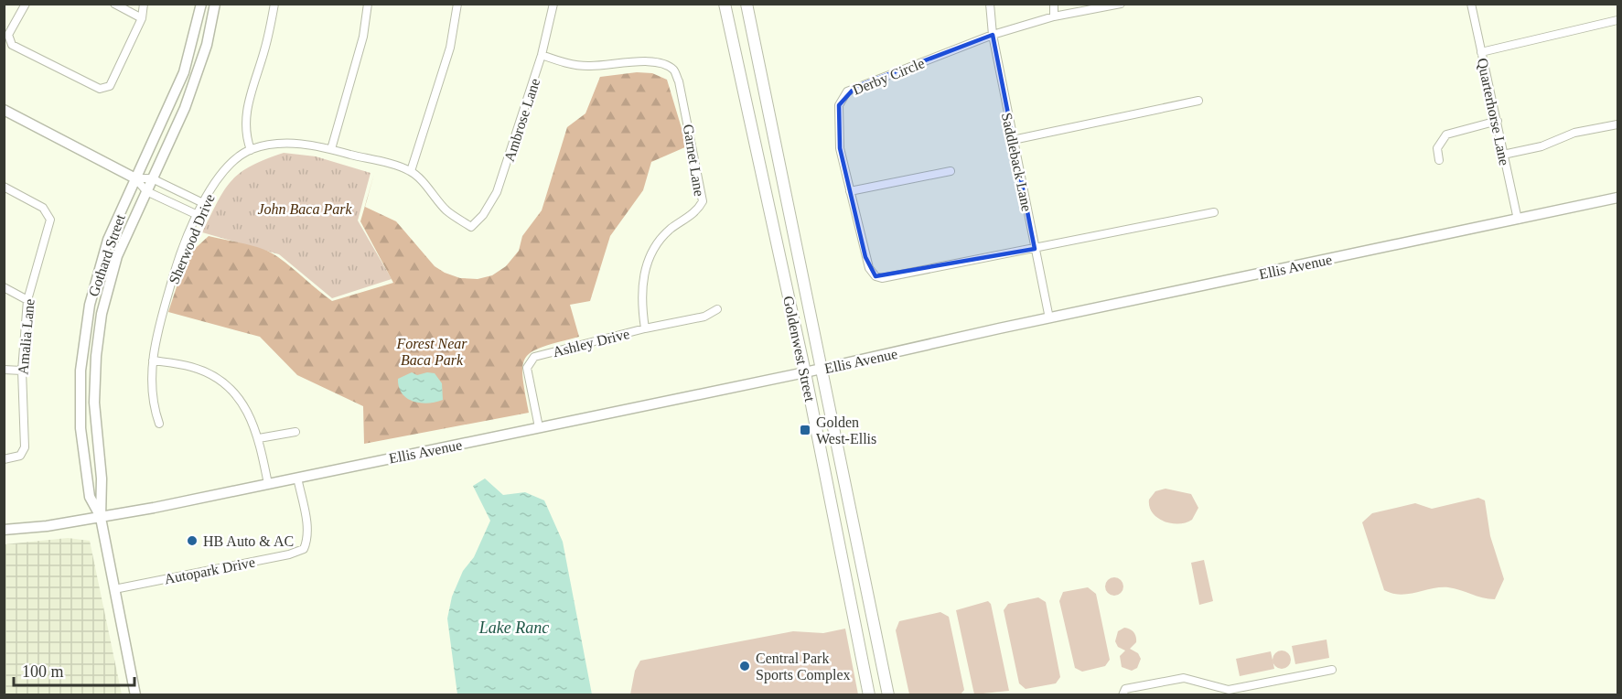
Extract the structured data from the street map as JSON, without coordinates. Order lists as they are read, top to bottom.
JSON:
{
  "streets": {
    "main road": ["Goldenwest Street"],
    "street": [
      "Derby Circle",
      "Quarterhorse Lane",
      "Ambrose Lane",
      "Garnet Lane",
      "Saddleback Lane",
      "Sherwood Drive",
      "Gothard Street",
      "Ellis Avenue",
      "Amalia Lane",
      "Ashley Drive",
      "Autopark Drive"
    ]
  },
  "crossings": [
    ["Derby Circle", "Saddleback Lane"],
    ["Quarterhorse Lane", "Ellis Avenue"],
    ["Ambrose Lane", "Garnet Lane"],
    ["Ambrose Lane", "Sherwood Drive"],
    ["Garnet Lane", "Ashley Drive"],
    ["Saddleback Lane", "Ellis Avenue"],
    ["Gothard Street", "Ellis Avenue"],
    ["Gothard Street", "Autopark Drive"],
    ["Ellis Avenue", "Ashley Drive"],
    ["Ellis Avenue", "Goldenwest Street"],
    ["Ellis Avenue", "Autopark Drive"]
  ],
  "water": ["Lake Ranc"],
  "parks": ["John Baca Park", "Forest Near Baca Park"],
  "places": {
    "transit": ["Golden West-Ellis"],
    "other": ["HB Auto & AC", "Central Park Sports Complex"]
  },
  "scale_bar": "100 m"
}
